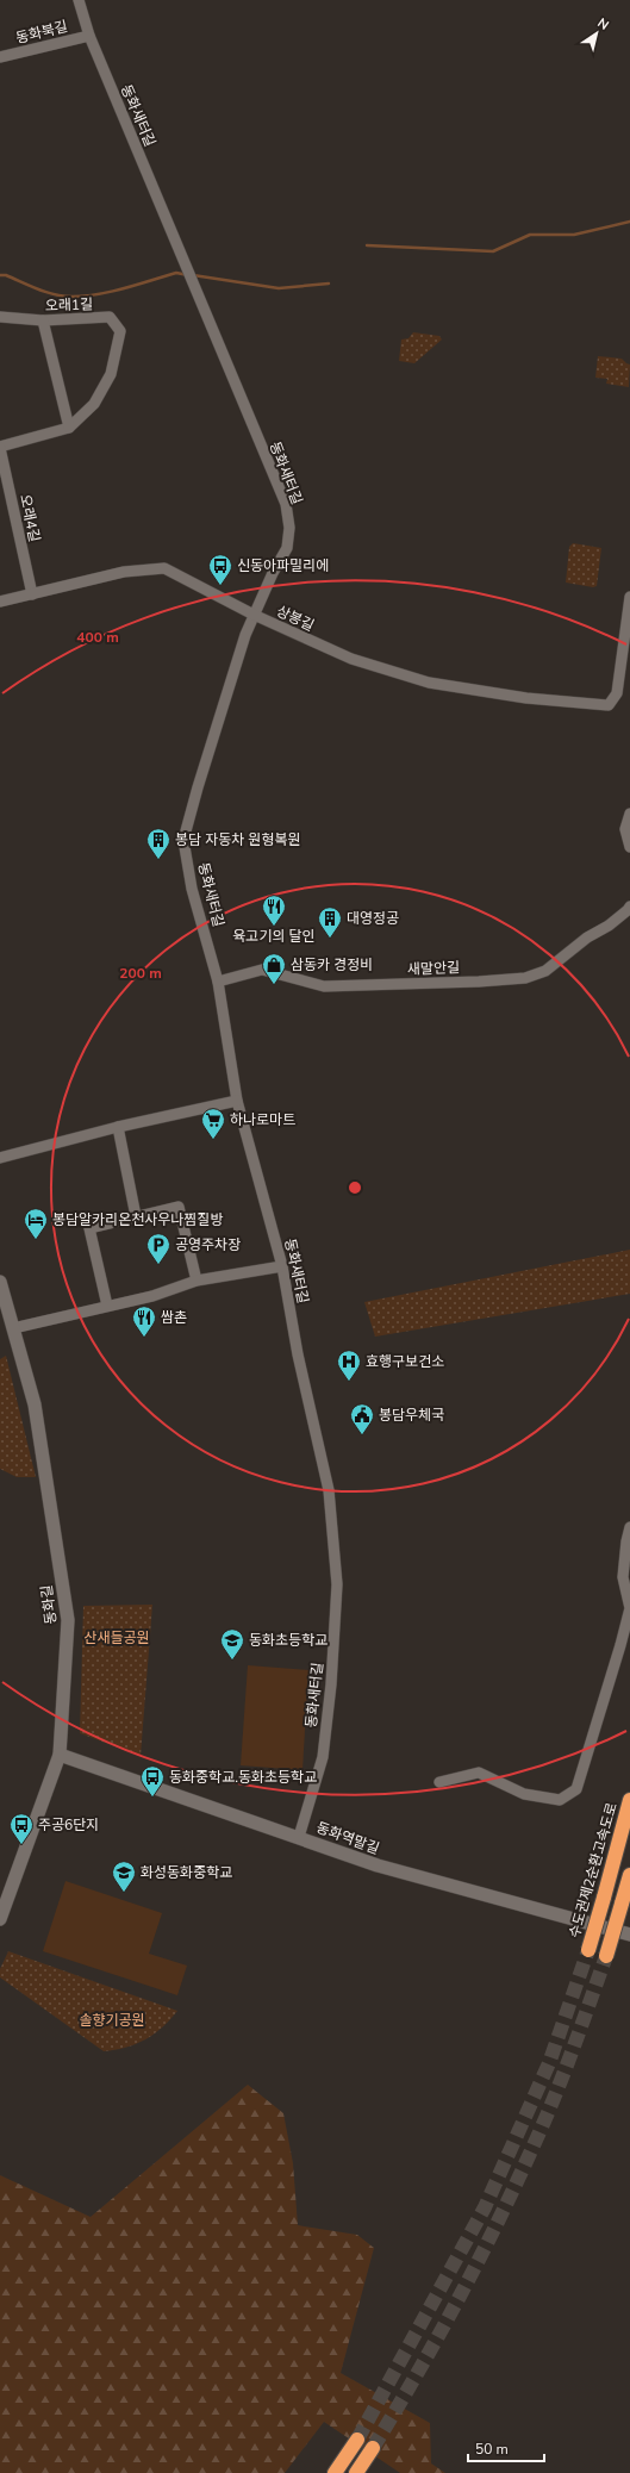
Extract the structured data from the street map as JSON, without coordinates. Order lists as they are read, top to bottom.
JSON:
{
  "streets": {
    "highway": ["수도권제2순환고속도로"],
    "street": [
      "동화북길",
      "동화새터길",
      "오래1길",
      "오래4길",
      "상봉길",
      "새말안길",
      "동화길",
      "동화역말길"
    ]
  },
  "crossings": [
    ["동화북길", "동화새터길"],
    ["동화새터길", "상봉길"],
    ["동화새터길", "새말안길"],
    ["동화새터길", "동화역말길"],
    ["오래1길", "오래4길"],
    ["오래4길", "상봉길"],
    ["동화길", "동화역말길"]
  ],
  "parks": ["산새들공원", "솔향기공원"],
  "places": {
    "bus stop": ["신동아파밀리에", "동화중학교.동화초등학교", "주공6단지"],
    "building": ["봉담 자동차 원형복원", "대영정공"],
    "restaurant": ["육고기의 달인", "쌈촌"],
    "shop": ["삼동카 경정비"],
    "supermarket": ["하나로마트"],
    "hotel": ["봉담알카리온천사우나찜질방"],
    "parking": ["공영주차장"],
    "hospital": ["효행구보건소"],
    "public building": ["봉담우체국"],
    "school or university": ["동화초등학교", "화성동화중학교"]
  },
  "scale_bar": "50 m",
  "north": "top right",
  "rings": ["400 m", "200 m"]
}
